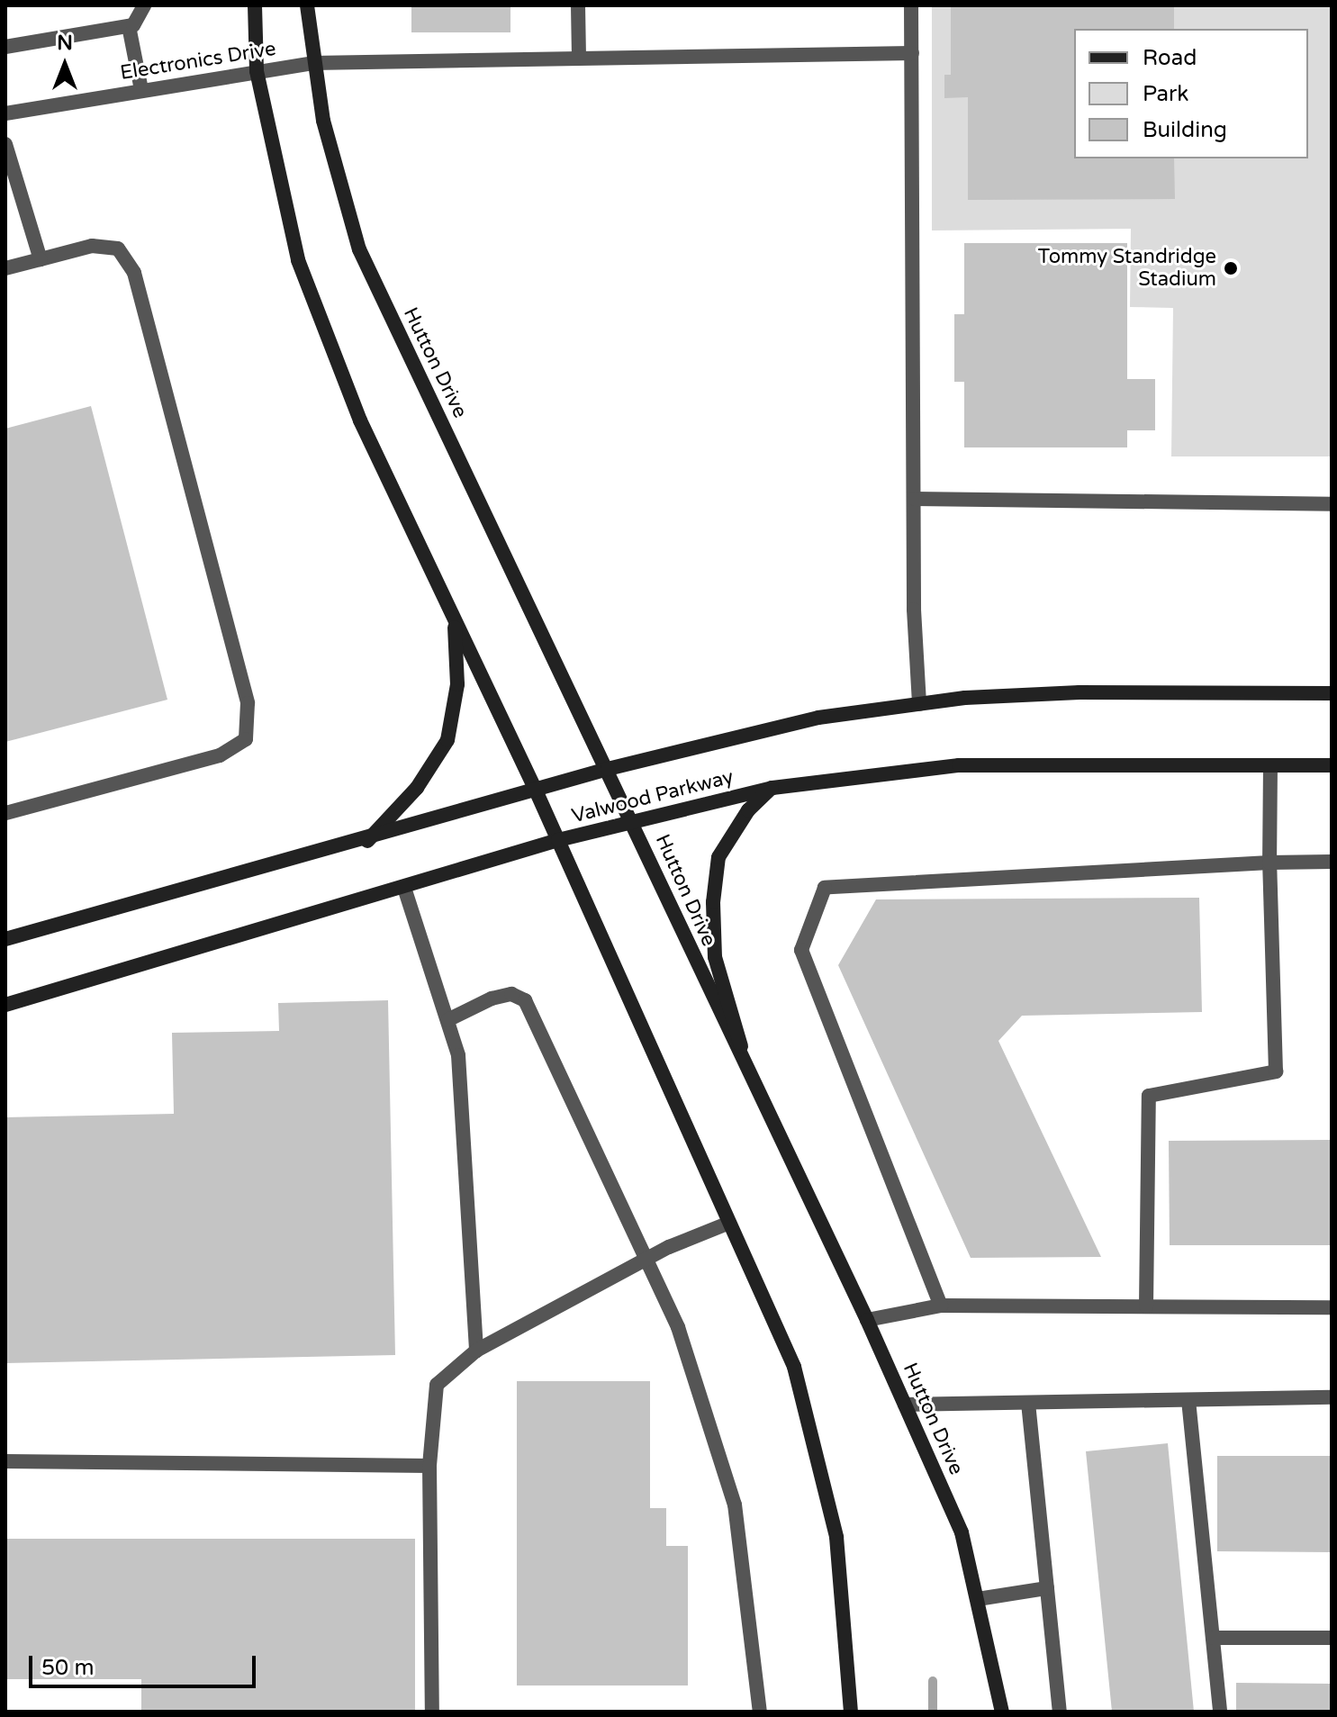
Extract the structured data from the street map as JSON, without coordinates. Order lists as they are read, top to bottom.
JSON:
{
  "streets": {
    "street": ["Electronics Drive", "Hutton Drive", "Valwood Parkway"]
  },
  "crossings": [
    ["Electronics Drive", "Hutton Drive"],
    ["Hutton Drive", "Valwood Parkway"]
  ],
  "places": ["Tommy Standridge Stadium"],
  "legend": ["Road", "Park", "Building"],
  "scale_bar": "50 m",
  "north": "top"
}
